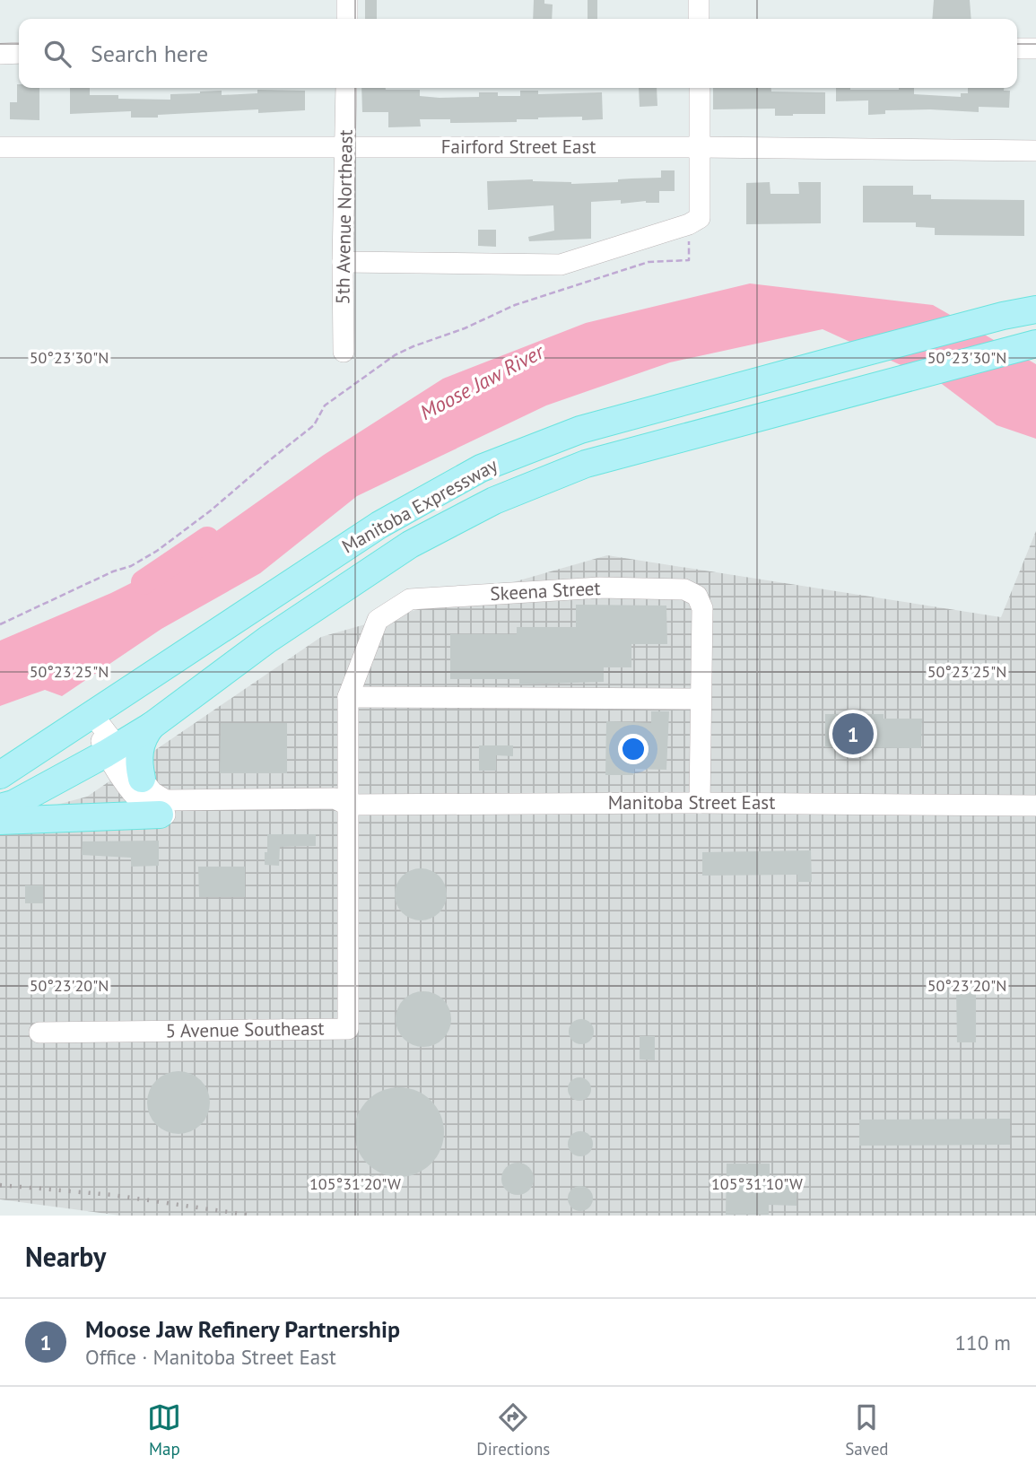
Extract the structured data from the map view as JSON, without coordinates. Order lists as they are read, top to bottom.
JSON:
{
  "streets": {
    "main road": ["Manitoba Expressway"],
    "street": [
      "Fairford Street East",
      "5th Avenue Northeast",
      "Skeena Street",
      "Manitoba Street East",
      "5 Avenue Southeast"
    ]
  },
  "crossings": [
    ["Fairford Street East", "5th Avenue Northeast"],
    ["Manitoba Expressway", "Manitoba Street East"],
    ["Skeena Street", "Manitoba Street East"],
    ["Manitoba Street East", "5 Avenue Southeast"]
  ],
  "water": ["Moose Jaw River"],
  "page": {
    "search": "Search here",
    "pins": "1",
    "heading": "Nearby",
    "list": [
      {
        "mark": "1",
        "name": "Moose Jaw Refinery Partnership",
        "note": "Office · Manitoba Street East",
        "value": "110 m"
      }
    ],
    "nav": ["Map", "Directions", "Saved"]
  },
  "coordinates": [
    "50°23'30\"N",
    "50°23'25\"N",
    "50°23'20\"N",
    "105°31'20\"W",
    "105°31'10\"W"
  ]
}
